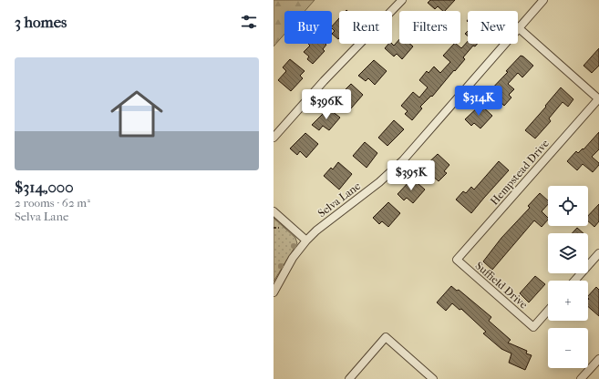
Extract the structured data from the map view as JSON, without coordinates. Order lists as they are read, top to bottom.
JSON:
{
  "streets": {
    "street": ["Hempstead Drive", "Selva Lane", "Suffield Drive"]
  },
  "crossings": [
    ["Hempstead Drive", "Suffield Drive"]
  ],
  "page": {
    "heading": "3 homes",
    "chip": [
      "Buy",
      "Rent",
      "Filters",
      "New"
    ],
    "list": [
      {
        "name": "$314,000",
        "note": "2 rooms · 62 m² · Selva Lane"
      }
    ],
    "price": ["$314K", "$396K", "$395K"],
    "map_buttons": ["+", "−"]
  }
}
